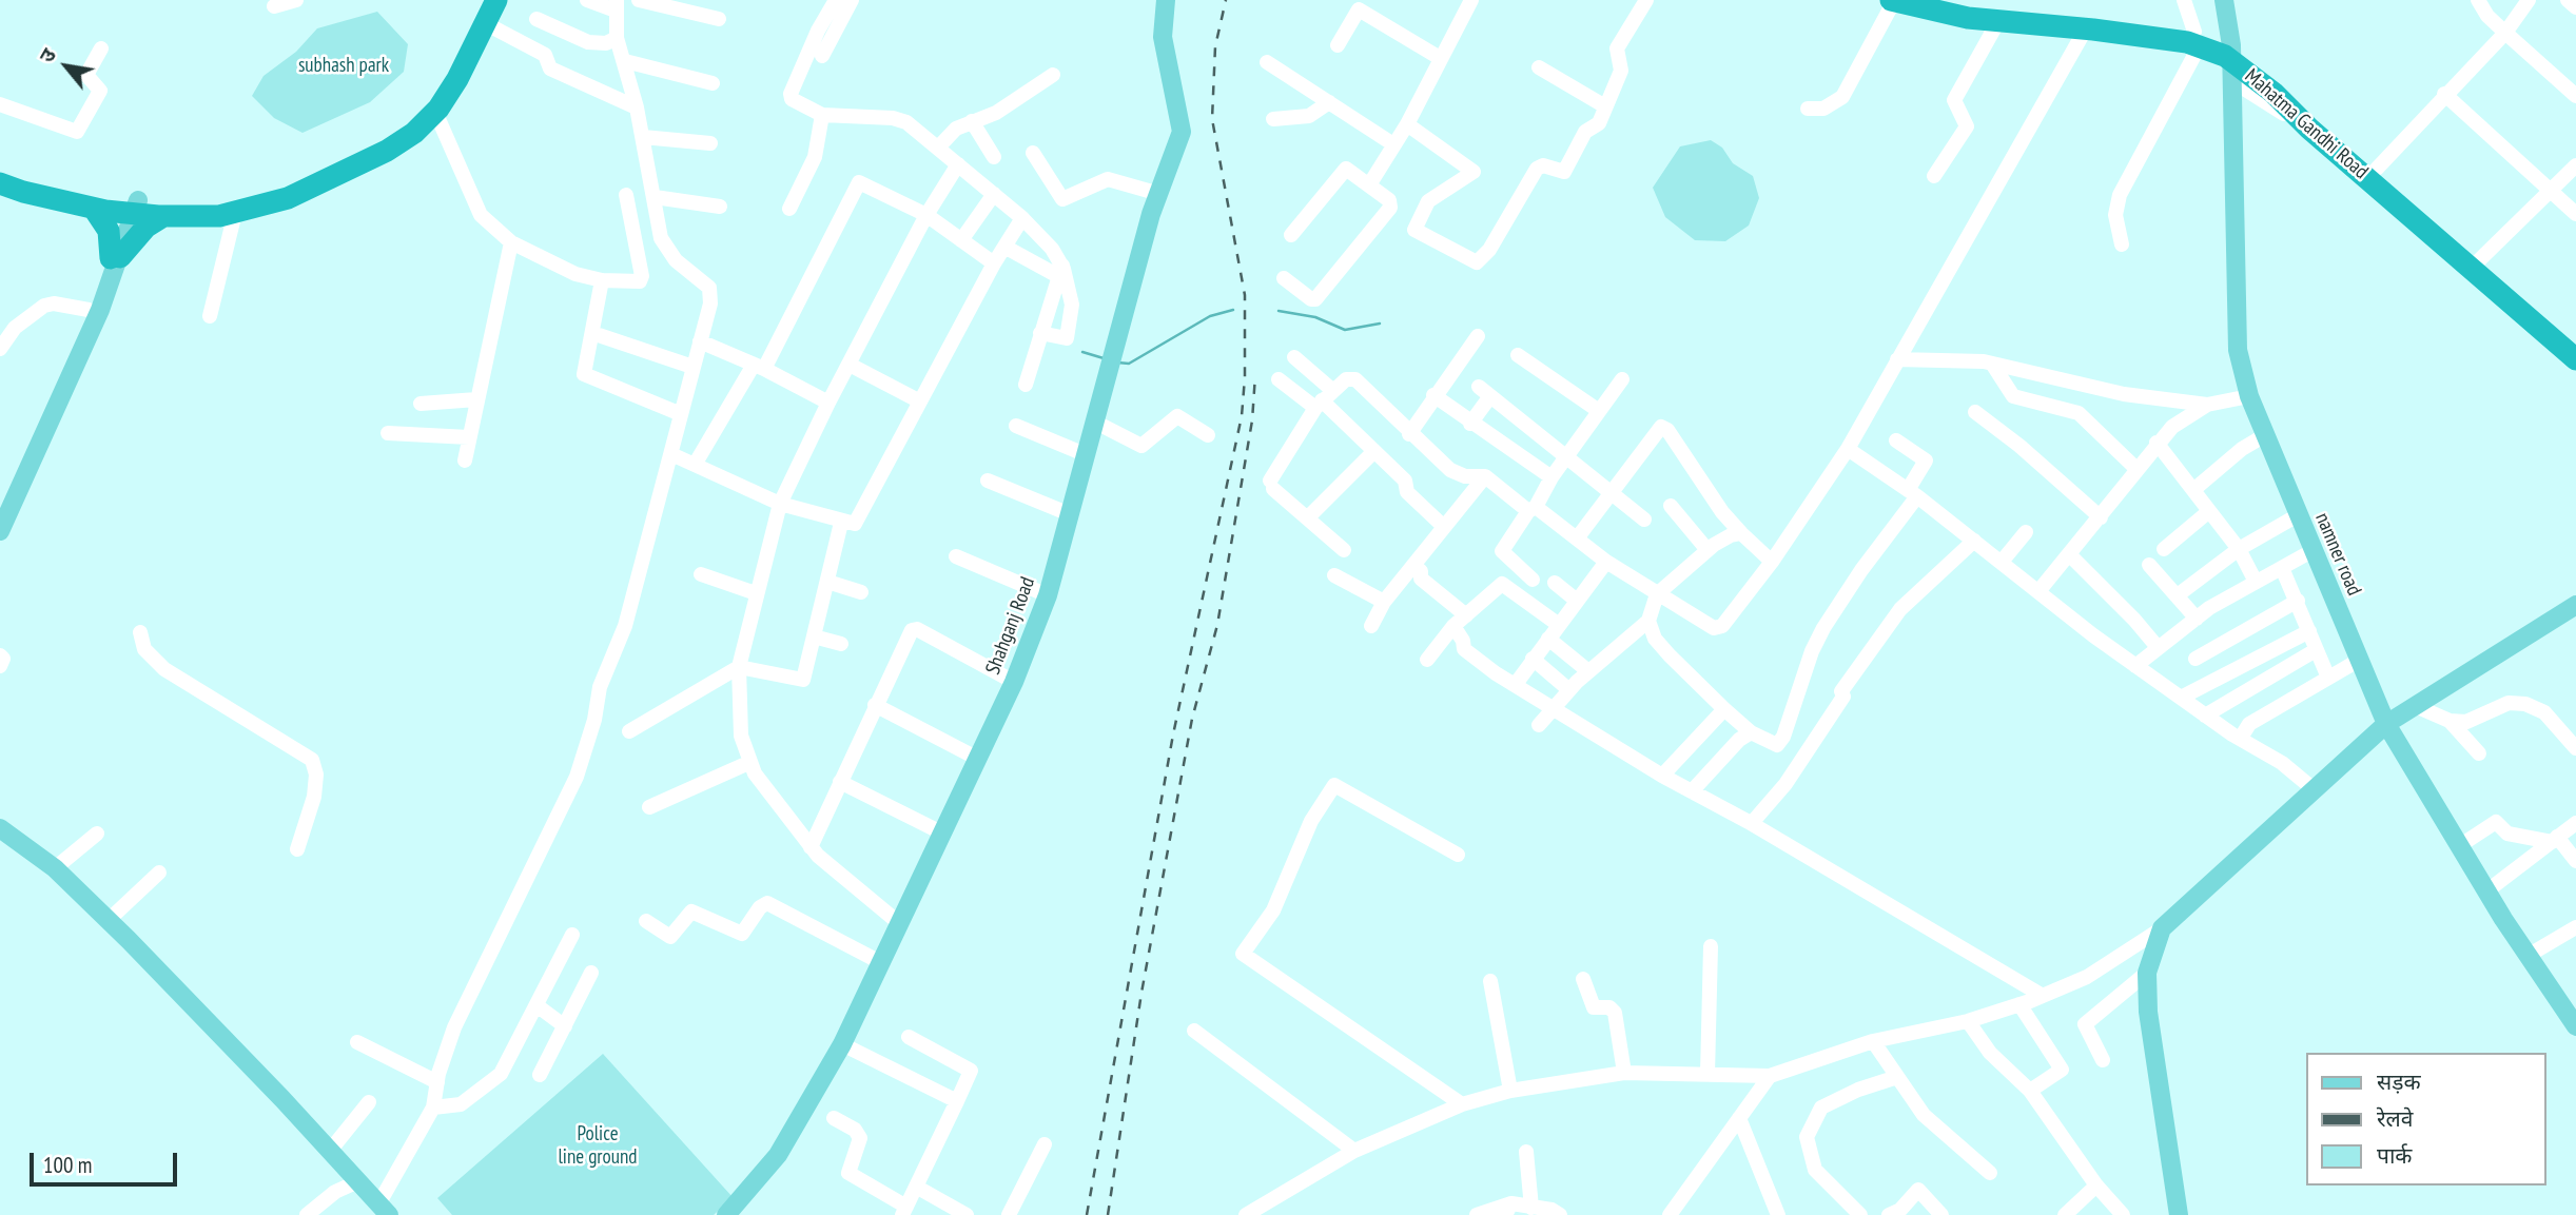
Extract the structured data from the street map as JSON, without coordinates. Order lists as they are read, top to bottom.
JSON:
{
  "streets": {
    "highway": ["Mahatma Gandhi Road"],
    "main road": ["namner road", "Shahganj Road"]
  },
  "crossings": [
    ["Mahatma Gandhi Road", "namner road"]
  ],
  "parks": ["subhash park", "Police line ground"],
  "legend": ["सड़क", "रेलवे", "पार्क"],
  "scale_bar": "100 m",
  "north": "top left"
}
